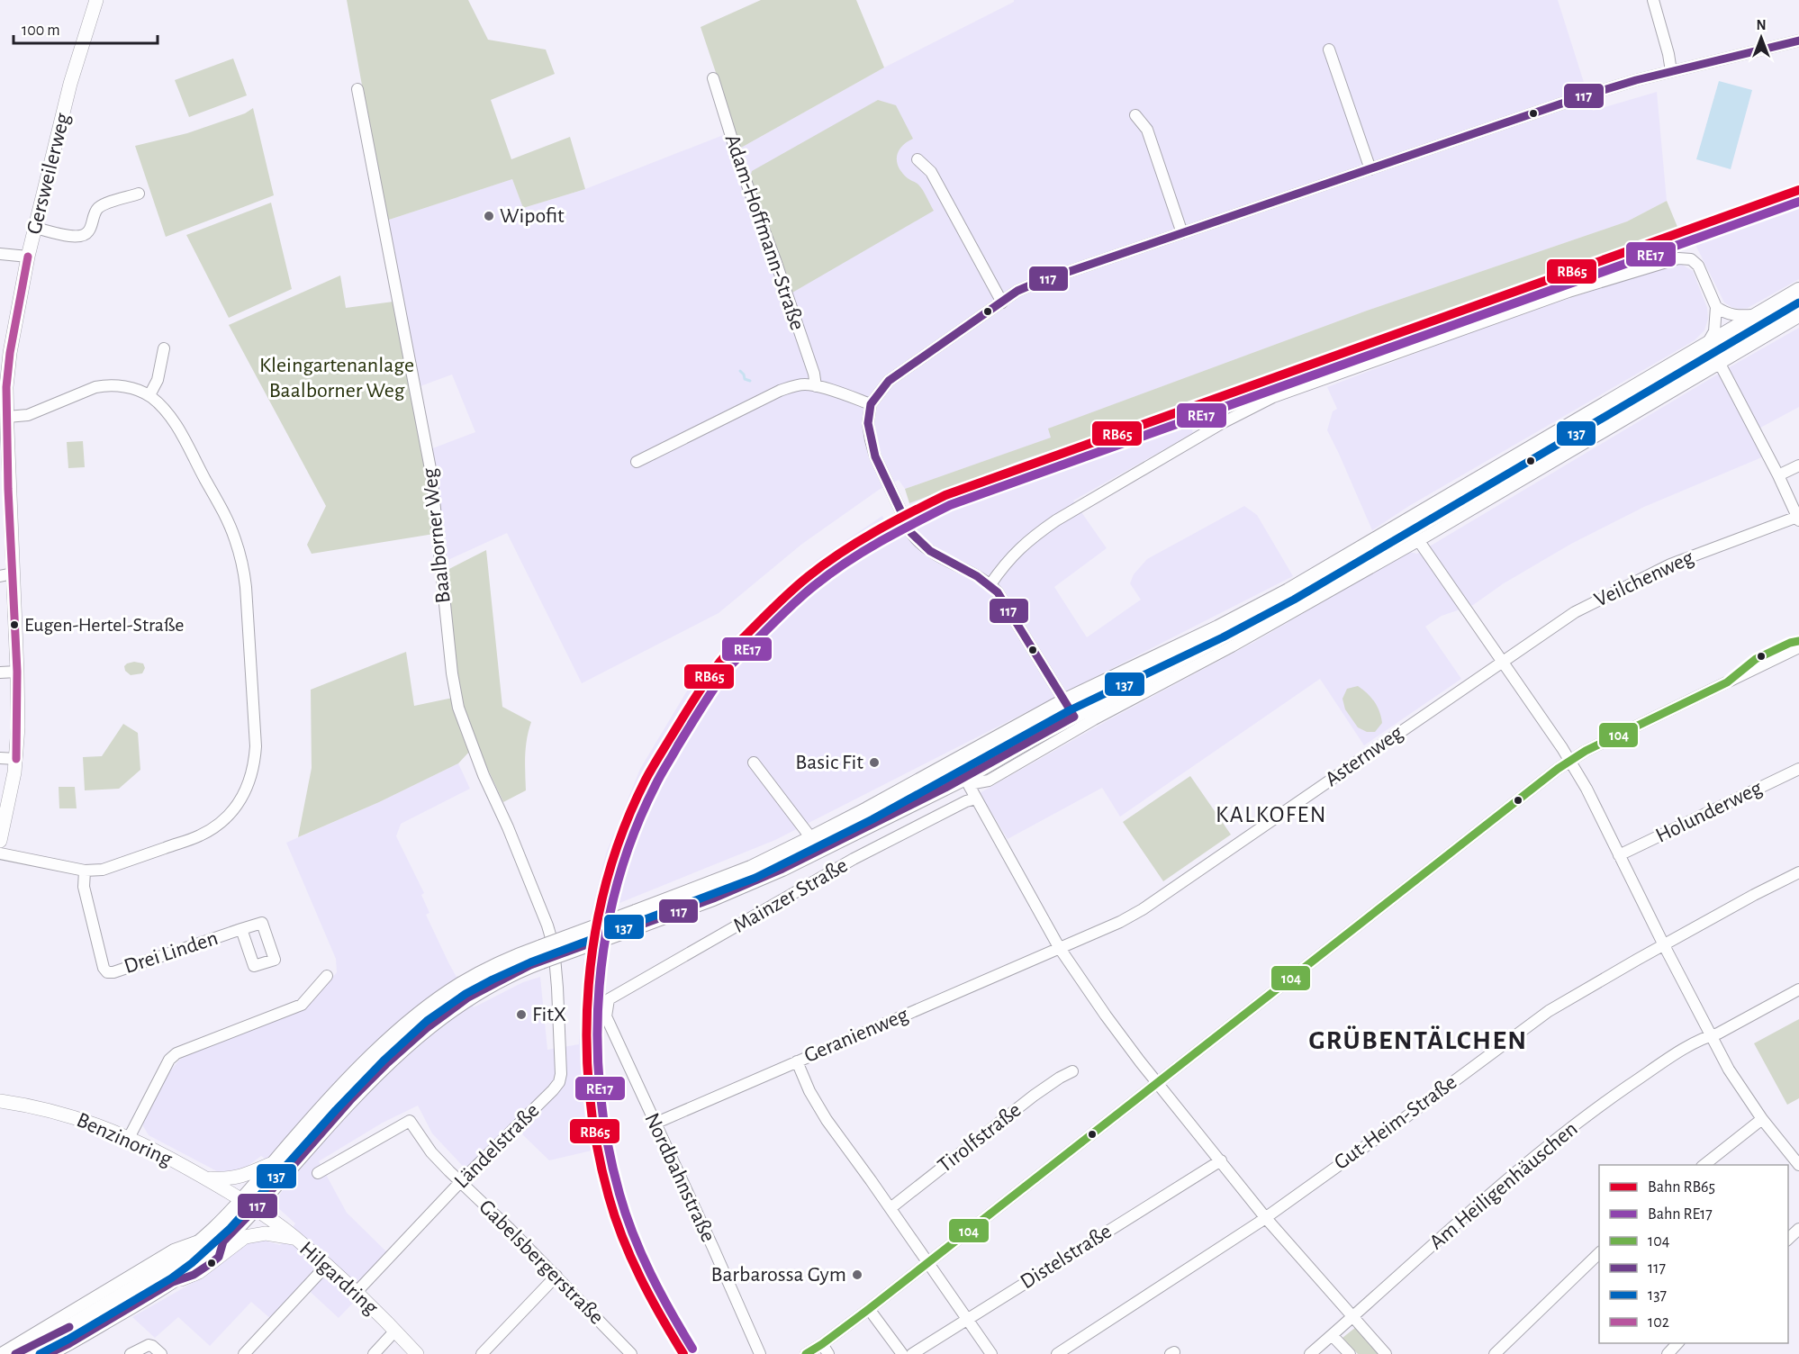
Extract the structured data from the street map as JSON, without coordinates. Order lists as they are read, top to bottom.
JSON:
{
  "streets": {
    "main road": ["Mainzer Straße"],
    "street": [
      "Gersweilerweg",
      "Adam-Hoffmann-Straße",
      "Baalborner Weg",
      "Veilchenweg",
      "Asternweg",
      "Holunderweg",
      "Drei Linden",
      "Geranienweg",
      "Gut-Heim-Straße",
      "Tirolfstraße",
      "Benzinoring",
      "Ländelstraße",
      "Nordbahnstraße",
      "Am Heiligenhäuschen",
      "Distelstraße",
      "Gabelsbergerstraße",
      "Hilgardring"
    ]
  },
  "crossings": [
    ["Baalborner Weg", "Ländelstraße"],
    ["Veilchenweg", "Asternweg"],
    ["Asternweg", "Geranienweg"],
    ["Mainzer Straße", "Benzinoring"],
    ["Mainzer Straße", "Nordbahnstraße"],
    ["Mainzer Straße", "Hilgardring"],
    ["Geranienweg", "Nordbahnstraße"],
    ["Benzinoring", "Hilgardring"],
    ["Ländelstraße", "Gabelsbergerstraße"],
    ["Ländelstraße", "Hilgardring"]
  ],
  "districts": ["KALKOFEN", "GRÜBENTÄLCHEN"],
  "parks": ["Kleingartenanlage Baalborner Weg"],
  "places": [
    "Wipofit",
    "Eugen-Hertel-Straße",
    "Basic Fit",
    "FitX",
    "Barbarossa Gym"
  ],
  "lines": [
    "transit line 117",
    "rail line RB65",
    "rail line RE17",
    "transit line 102",
    "transit line 137",
    "transit line 104"
  ],
  "legend": [
    "Bahn RB65",
    "Bahn RE17",
    "104",
    "117",
    "137",
    "102"
  ],
  "scale_bar": "100 m",
  "north": "top"
}
